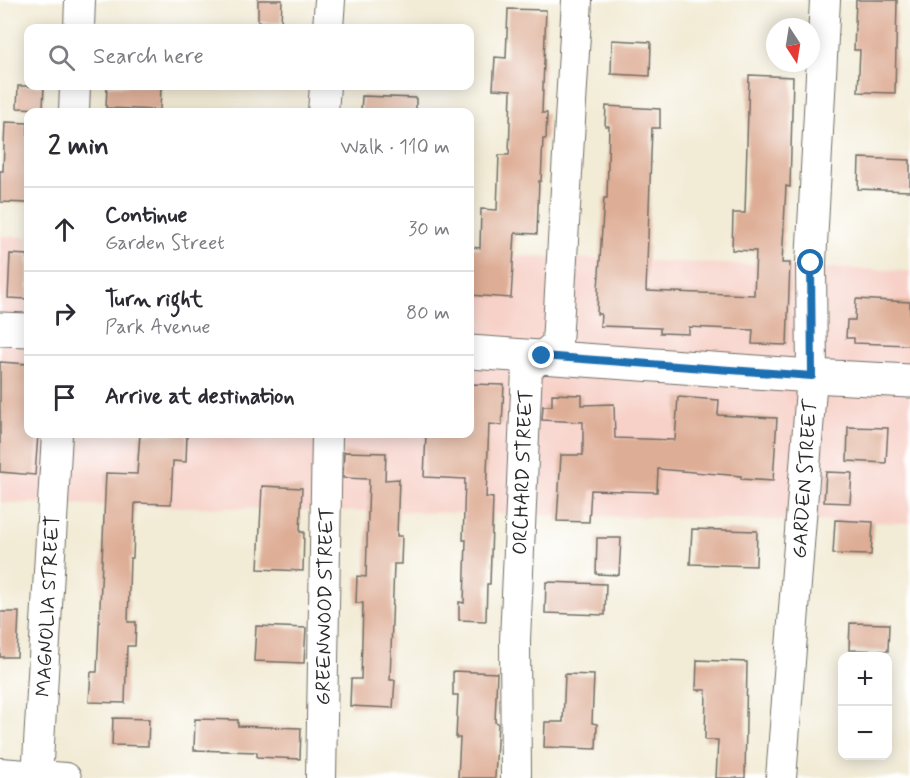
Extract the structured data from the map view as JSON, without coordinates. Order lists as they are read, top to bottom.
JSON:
{
  "streets": {
    "street": [
      "ORCHARD STREET",
      "GARDEN STREET",
      "MAGNOLIA STREET",
      "GREENWOOD STREET"
    ]
  },
  "north": "bottom",
  "page": {
    "search": "Search here",
    "heading": ["2 min", "Walk · 110 m"],
    "list": [
      ["Continue", "Garden Street", "30 m"],
      ["Turn right", "Park Avenue", "80 m"],
      "Arrive at destination"
    ],
    "map_buttons": ["+", "−"]
  }
}
